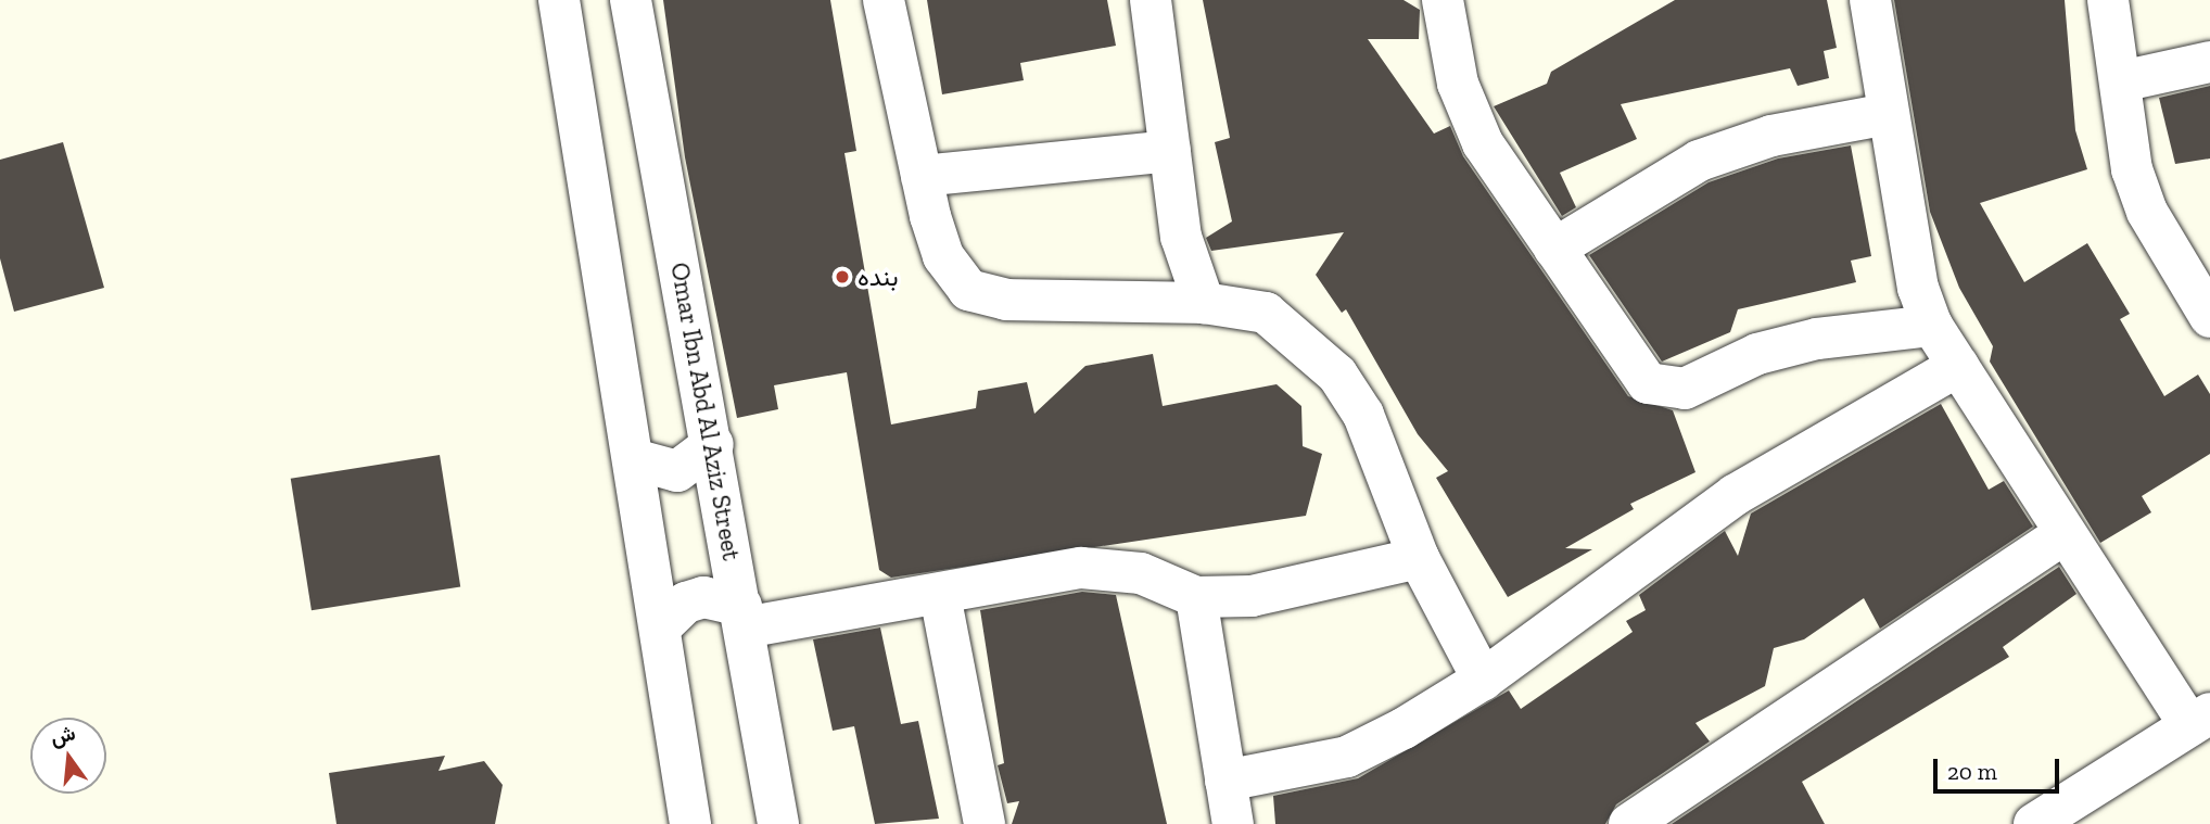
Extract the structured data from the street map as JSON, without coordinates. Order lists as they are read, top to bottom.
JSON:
{
  "streets": {
    "street": ["Omar Ibn Abd Al Aziz Street"]
  },
  "places": ["بنده"],
  "scale_bar": "20 m",
  "north": "top"
}
